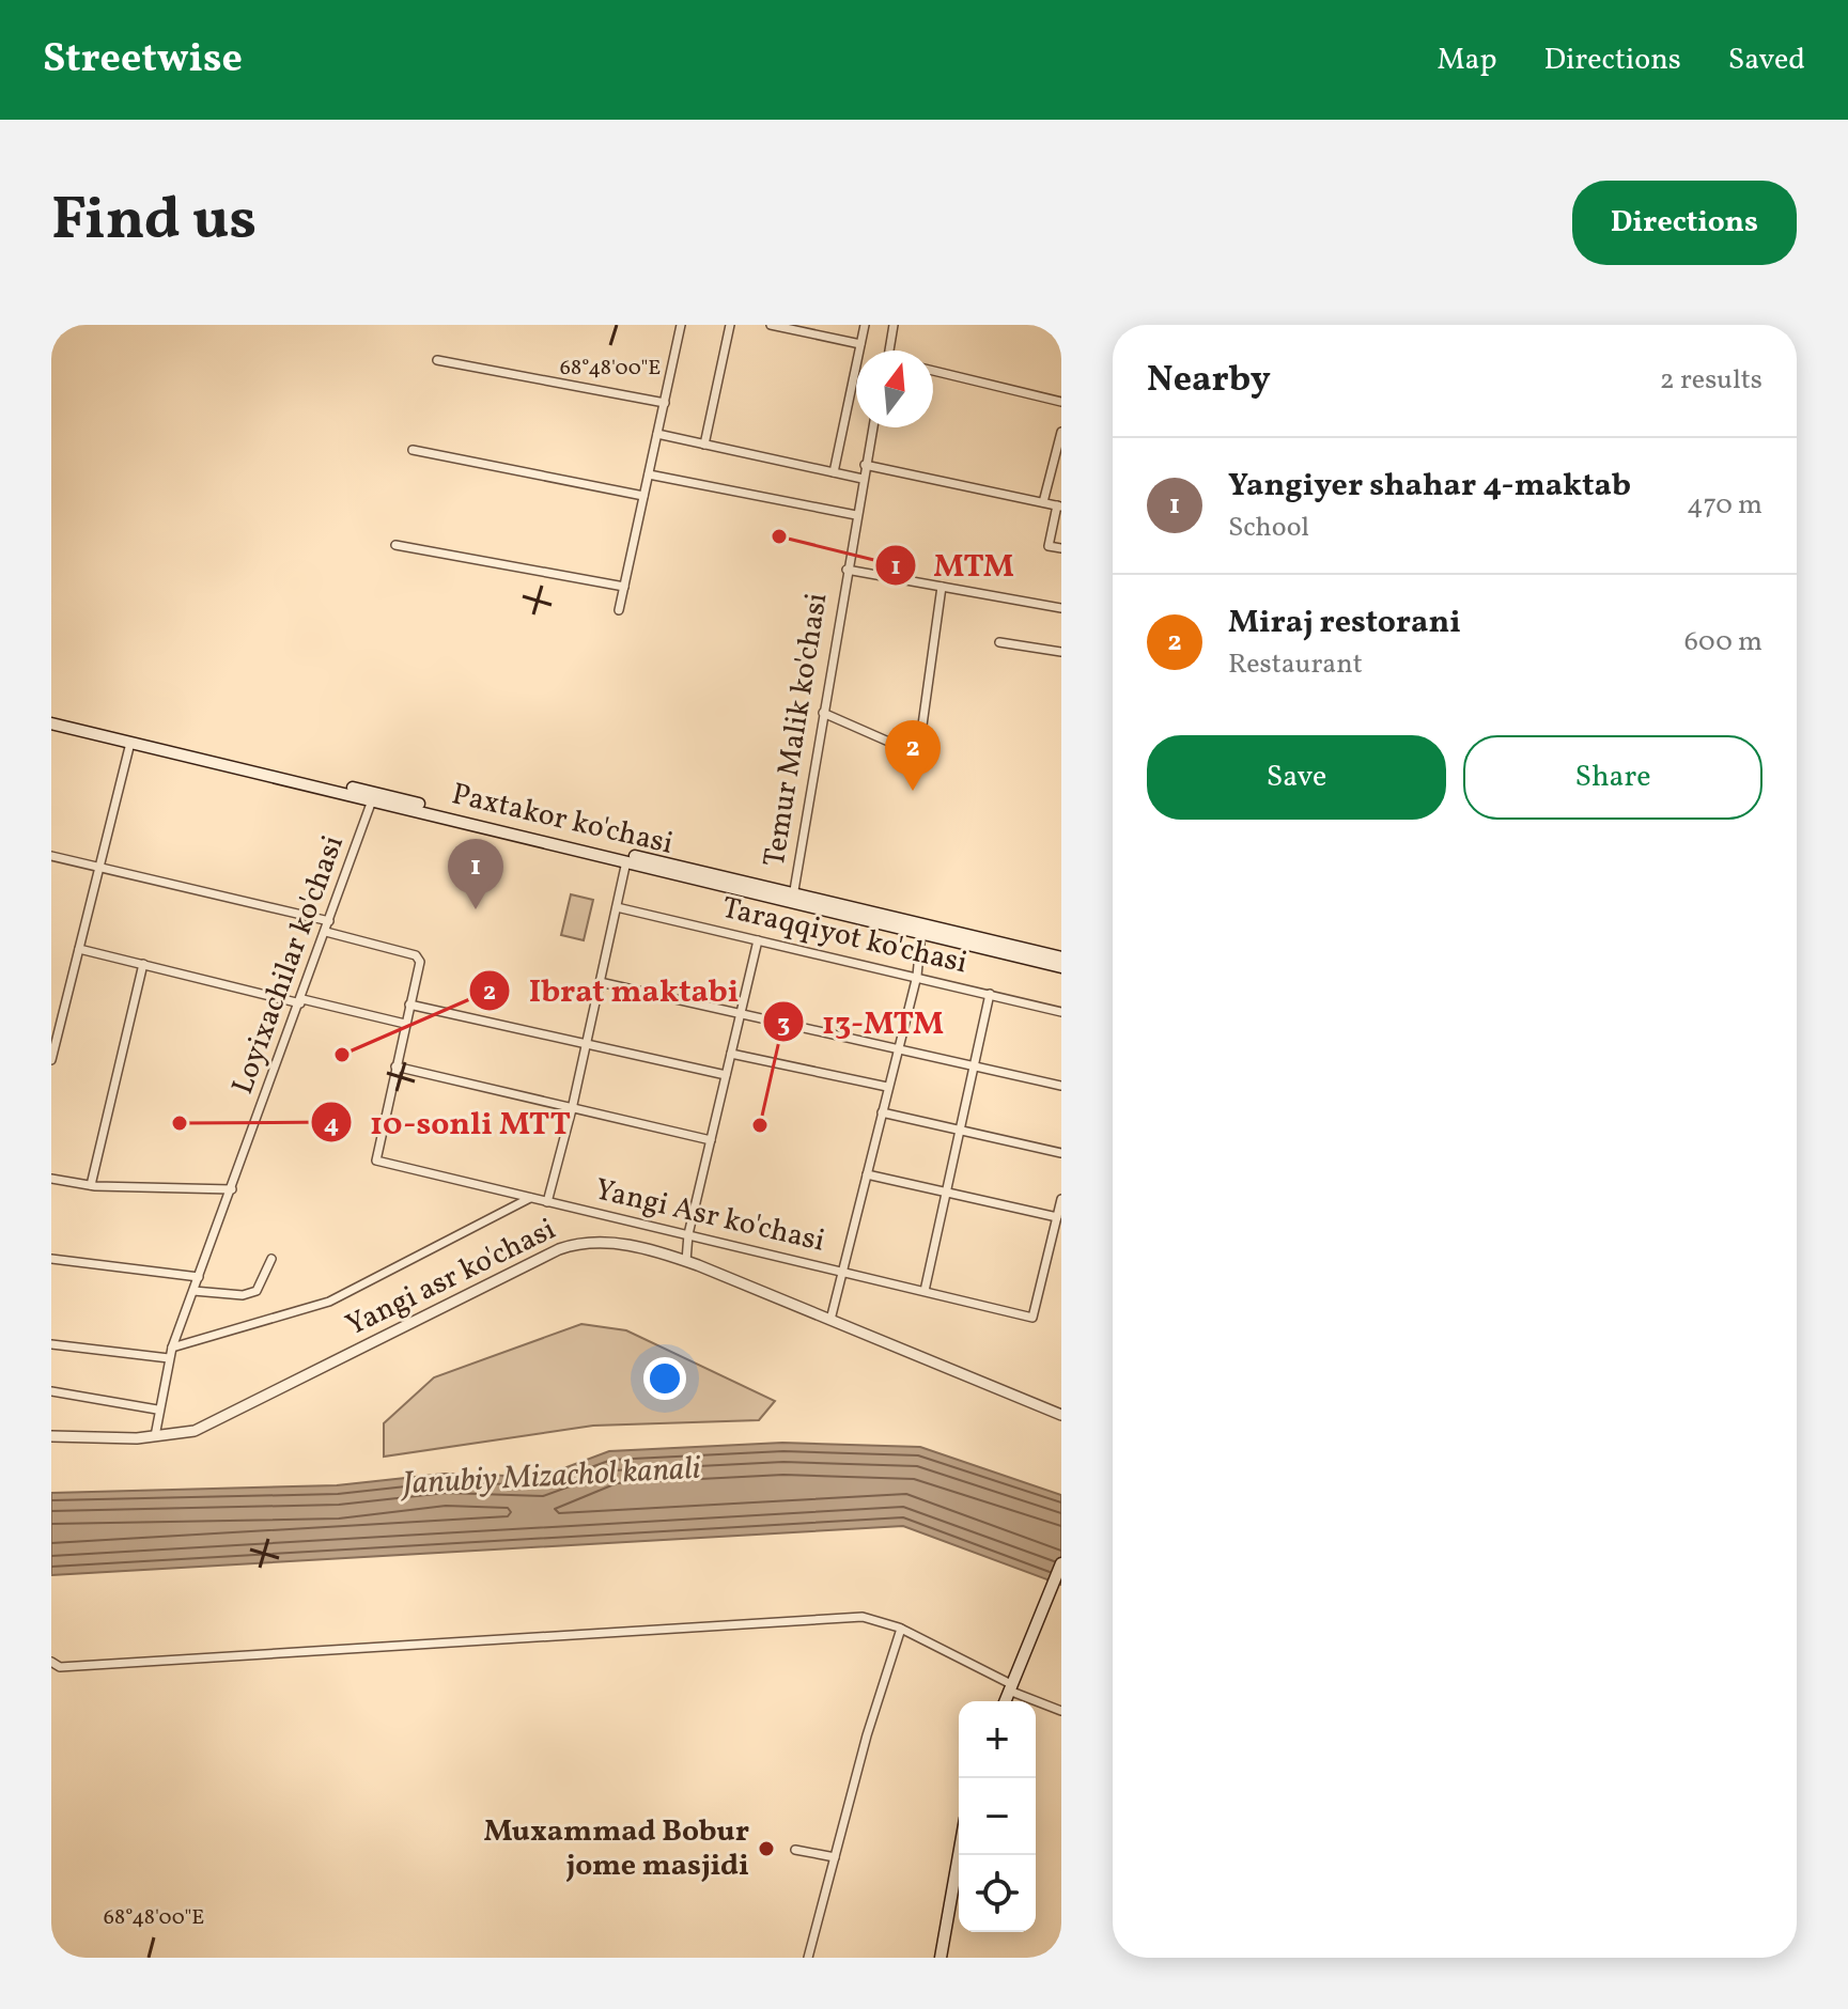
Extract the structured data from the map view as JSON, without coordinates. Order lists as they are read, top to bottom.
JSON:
{
  "streets": {
    "main road": ["Paxtakor ko'chasi"],
    "street": [
      "Temur Malik ko'chasi",
      "Taraqqiyot ko'chasi",
      "Loyixachilar ko'chasi",
      "Yangi Asr ko'chasi",
      "Yangi asr ko'chasi"
    ]
  },
  "crossings": [
    ["Temur Malik ko'chasi", "Paxtakor ko'chasi"],
    ["Paxtakor ko'chasi", "Loyixachilar ko'chasi"],
    ["Loyixachilar ko'chasi", "Yangi asr ko'chasi"]
  ],
  "water": ["Janubiy Mizachol kanali"],
  "places": [
    "MTM",
    "Ibrat maktabi",
    "10-sonli MTT",
    "13-MTM",
    "Muxammad Bobur jome masjidi"
  ],
  "north": "top",
  "page": {
    "header": "Streetwise",
    "nav": ["Map", "Directions", "Saved"],
    "title": "Find us",
    "buttons": [
      "Directions",
      ["Save", "Share"]
    ],
    "heading": ["Nearby", "2 results"],
    "list": [
      {
        "mark": "1",
        "name": "Yangiyer shahar 4-maktab",
        "note": "School",
        "value": "470 m"
      },
      {
        "mark": "2",
        "name": "Miraj restorani",
        "note": "Restaurant",
        "value": "600 m"
      }
    ],
    "pins": ["2", "1"],
    "map_buttons": ["+", "−"]
  },
  "coordinates": ["68°48'00\"E"]
}
